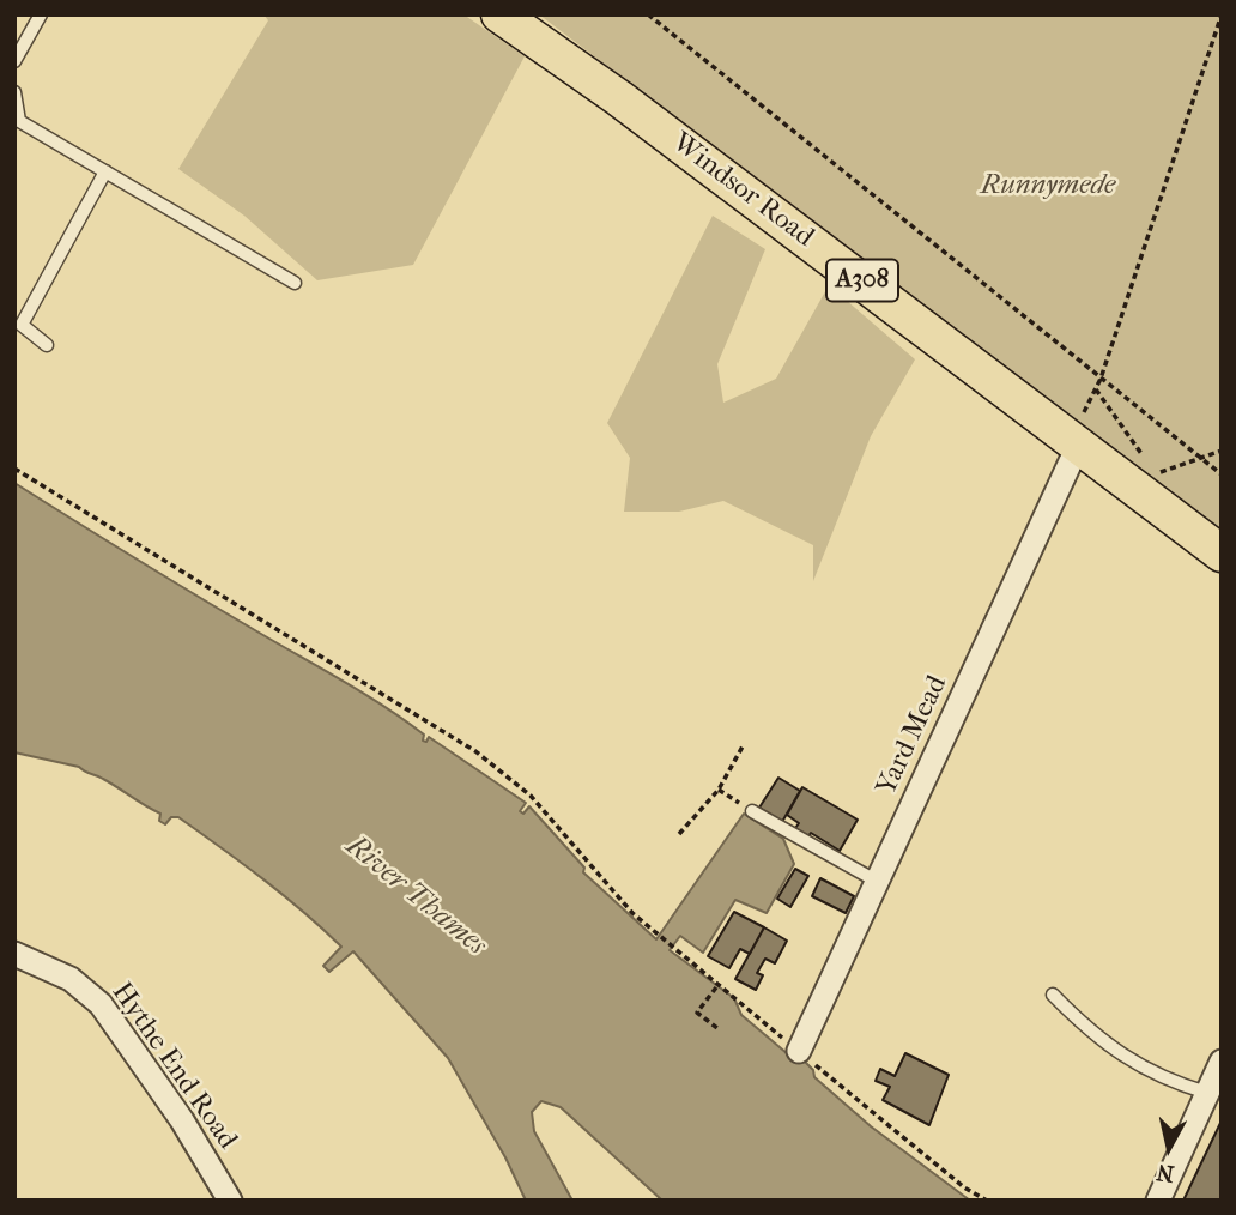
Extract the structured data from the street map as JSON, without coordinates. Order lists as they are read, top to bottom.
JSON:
{
  "streets": {
    "main road": ["Windsor Road", "A308"],
    "street": ["Yard Mead", "Hythe End Road"]
  },
  "crossings": [
    ["Windsor Road", "Yard Mead"]
  ],
  "water": ["River Thames"],
  "parks": ["Runnymede"],
  "north": "bottom"
}
